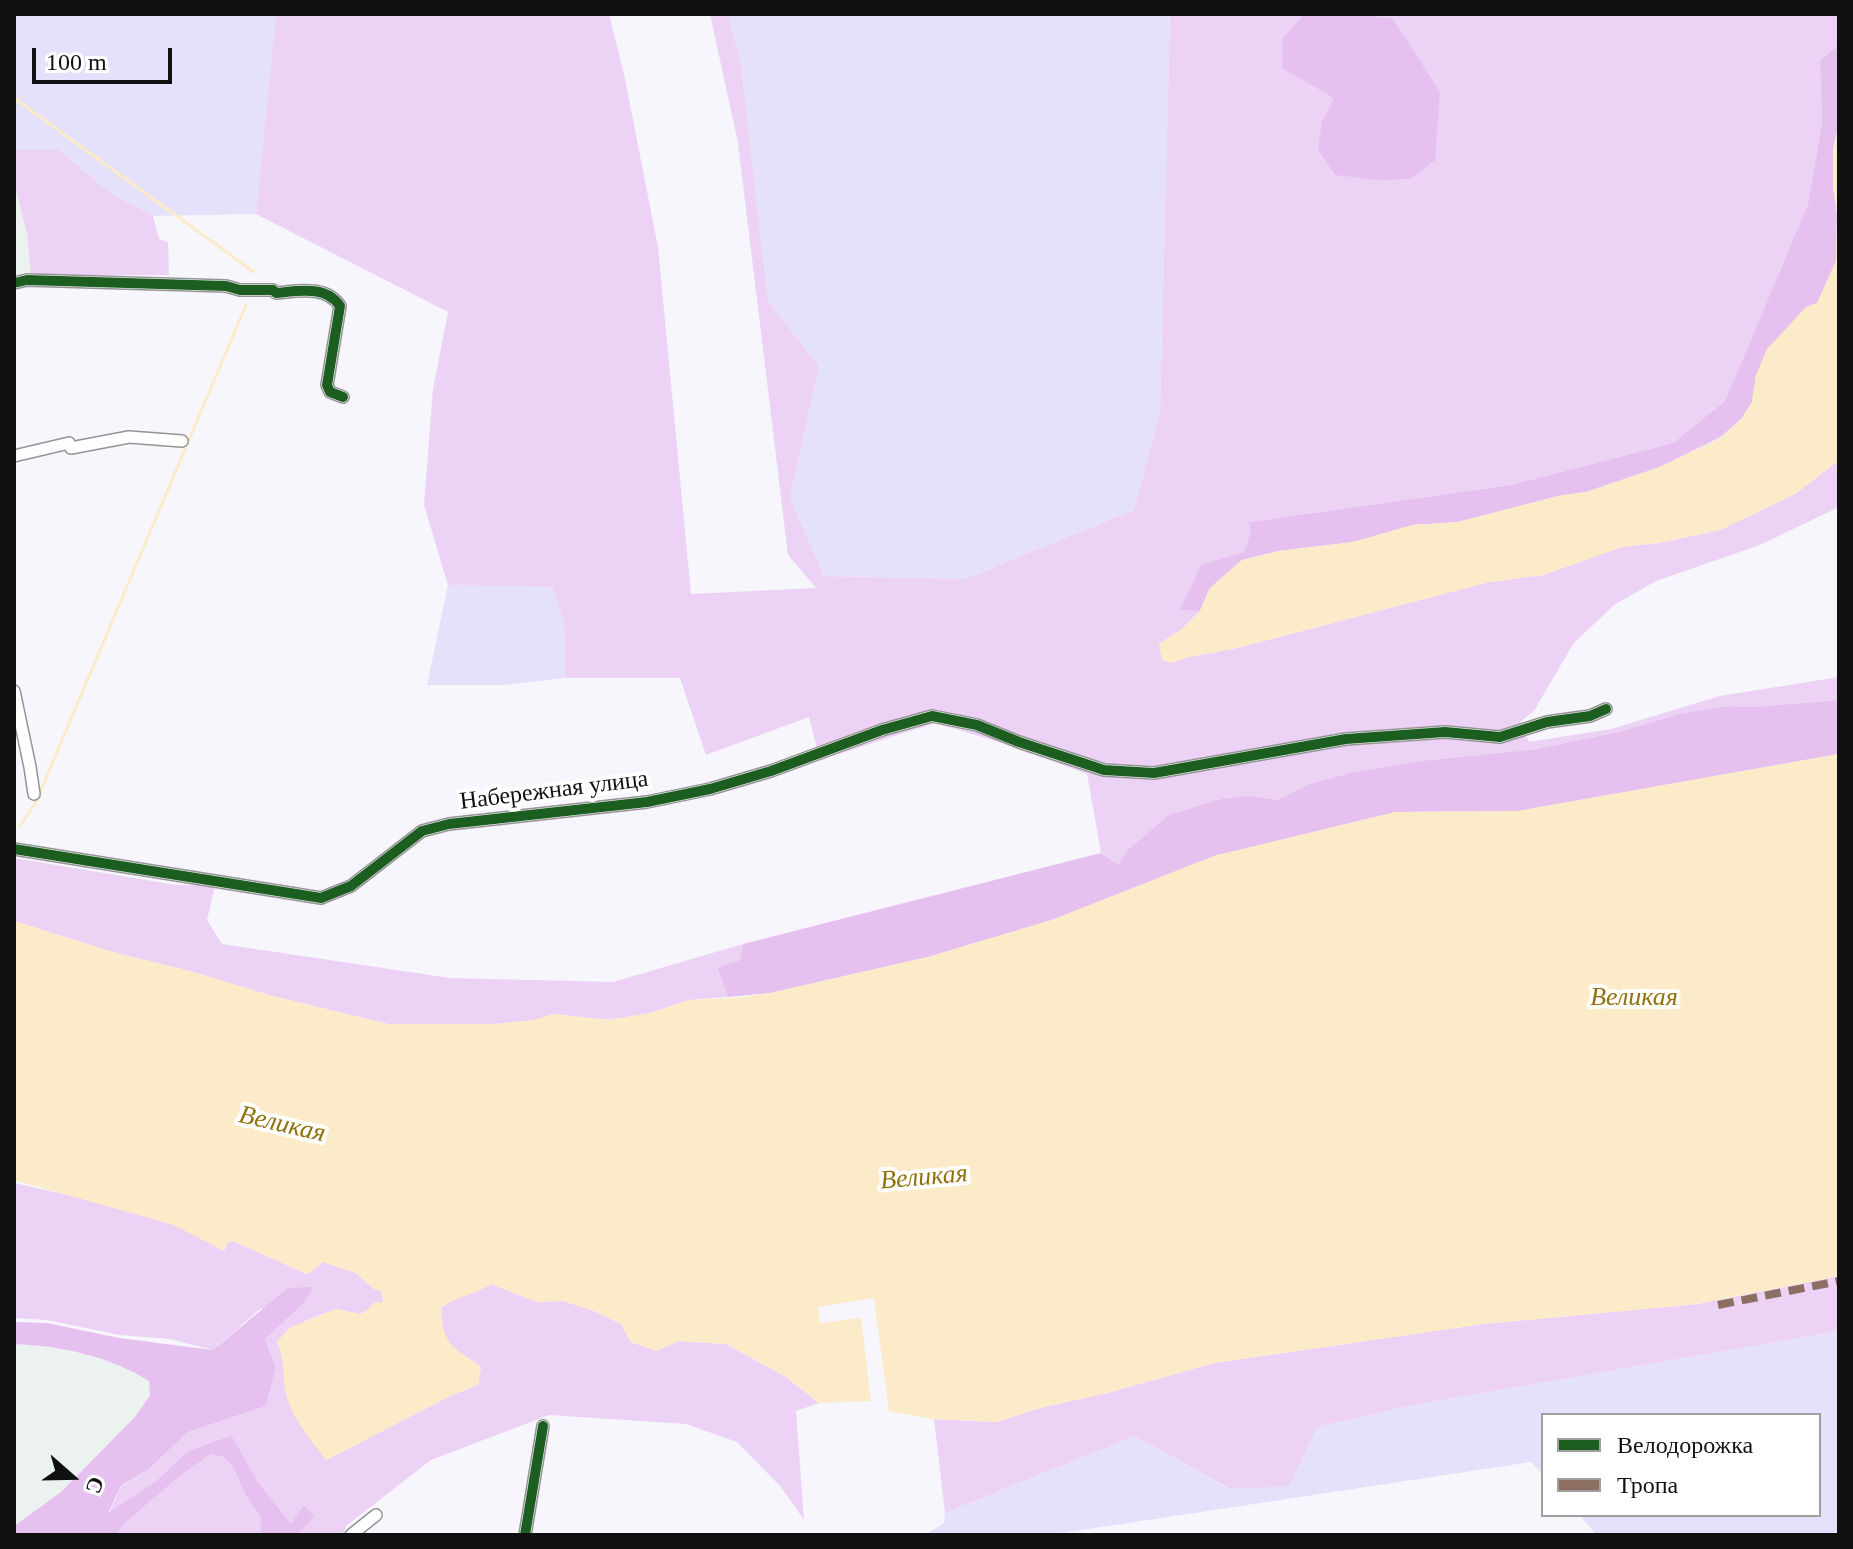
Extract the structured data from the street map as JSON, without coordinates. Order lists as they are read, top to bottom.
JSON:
{
  "streets": {
    "street": ["Набережная улица"]
  },
  "water": ["Великая"],
  "legend": ["Велодорожка", "Тропа"],
  "scale_bar": "100 m",
  "north": "right"
}
